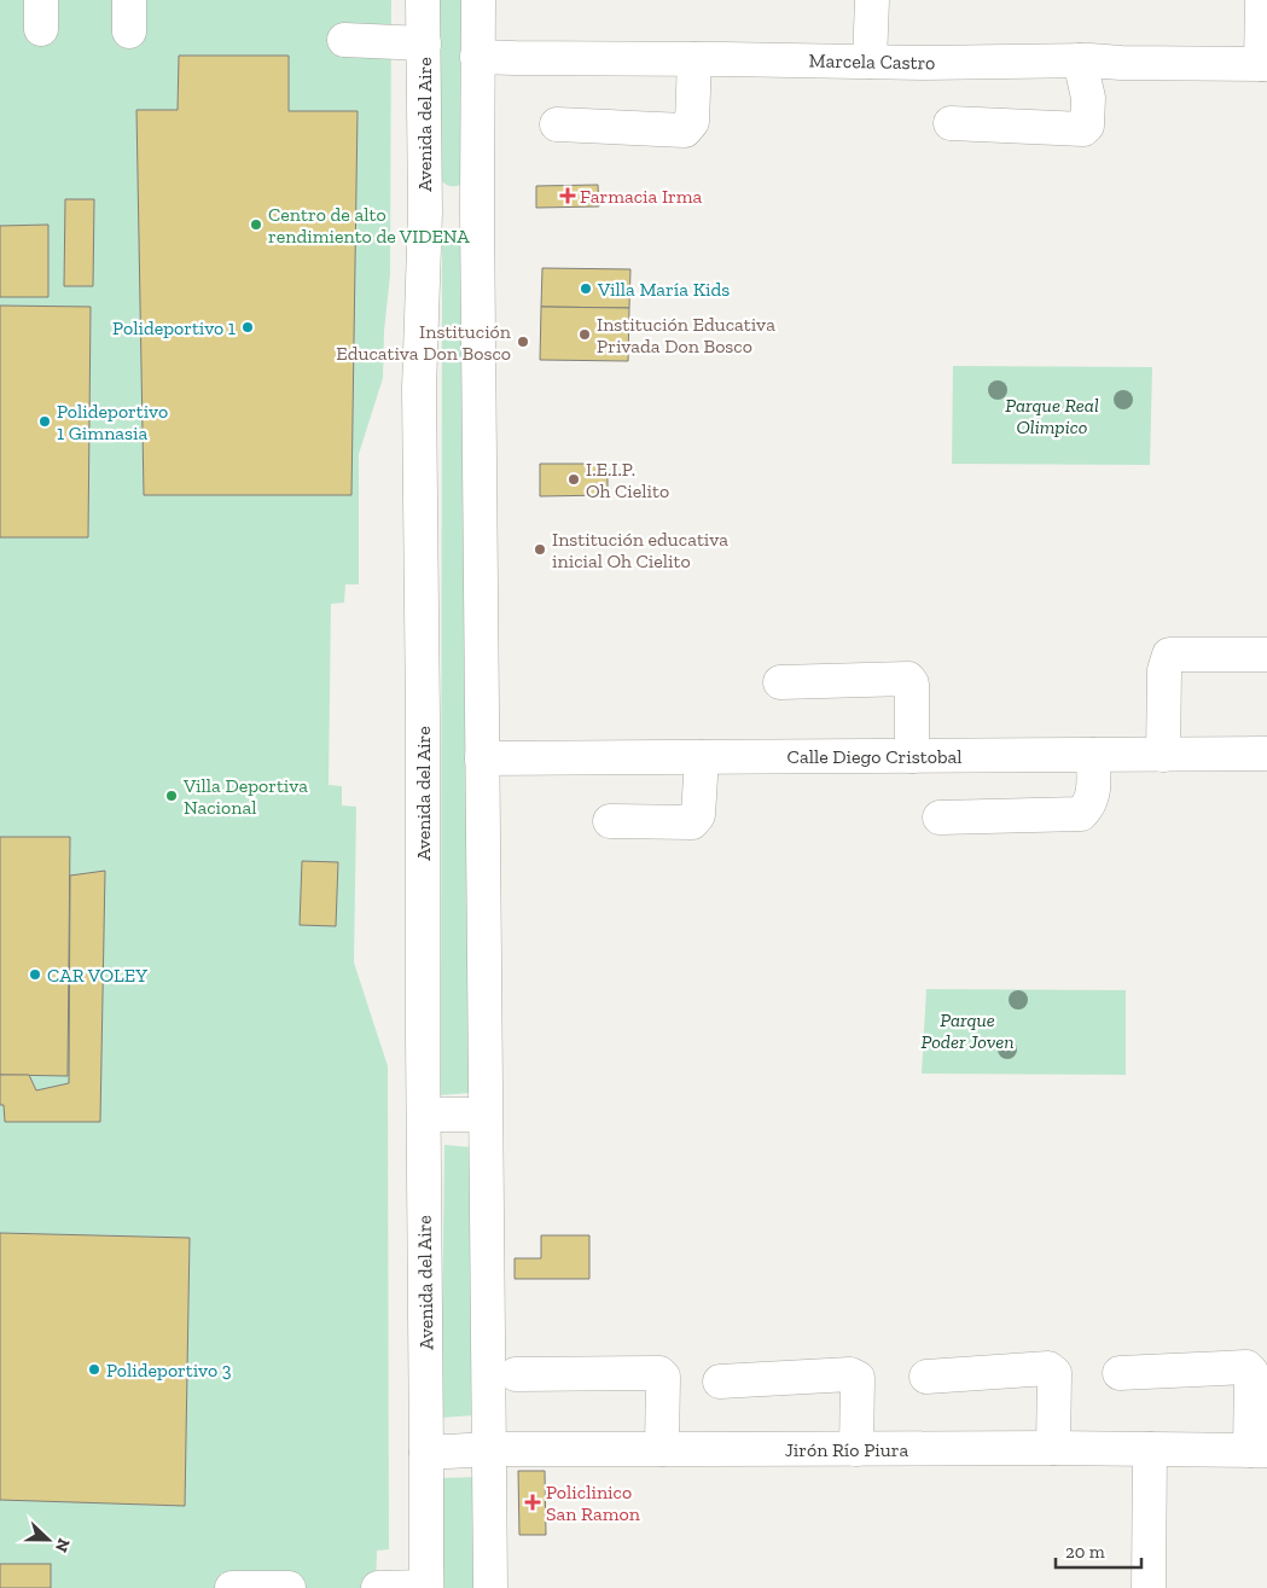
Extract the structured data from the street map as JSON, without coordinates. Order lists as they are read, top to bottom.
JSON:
{
  "streets": {
    "main road": [
      "Marcela Castro",
      "Avenida del Aire",
      "Calle Diego Cristobal",
      "Jirón Río Piura"
    ]
  },
  "crossings": [
    ["Avenida del Aire", "Jirón Río Piura"]
  ],
  "parks": ["Parque Real Olimpico", "Parque Poder Joven"],
  "places": {
    "health": ["Farmacia Irma", "Policlinico San Ramon"],
    "other": [
      "Centro de alto rendimiento de VIDENA",
      "Villa María Kids",
      "Polideportivo 1",
      "Institución Educativa Privada Don Bosco",
      "Institución Educativa Don Bosco",
      "Polideportivo 1 Gimnasia",
      "I.E.I.P. Oh Cielito",
      "Institución educativa inicial Oh Cielito",
      "Villa Deportiva Nacional",
      "CAR VOLEY",
      "Polideportivo 3"
    ]
  },
  "scale_bar": "20 m",
  "north": "right"
}
